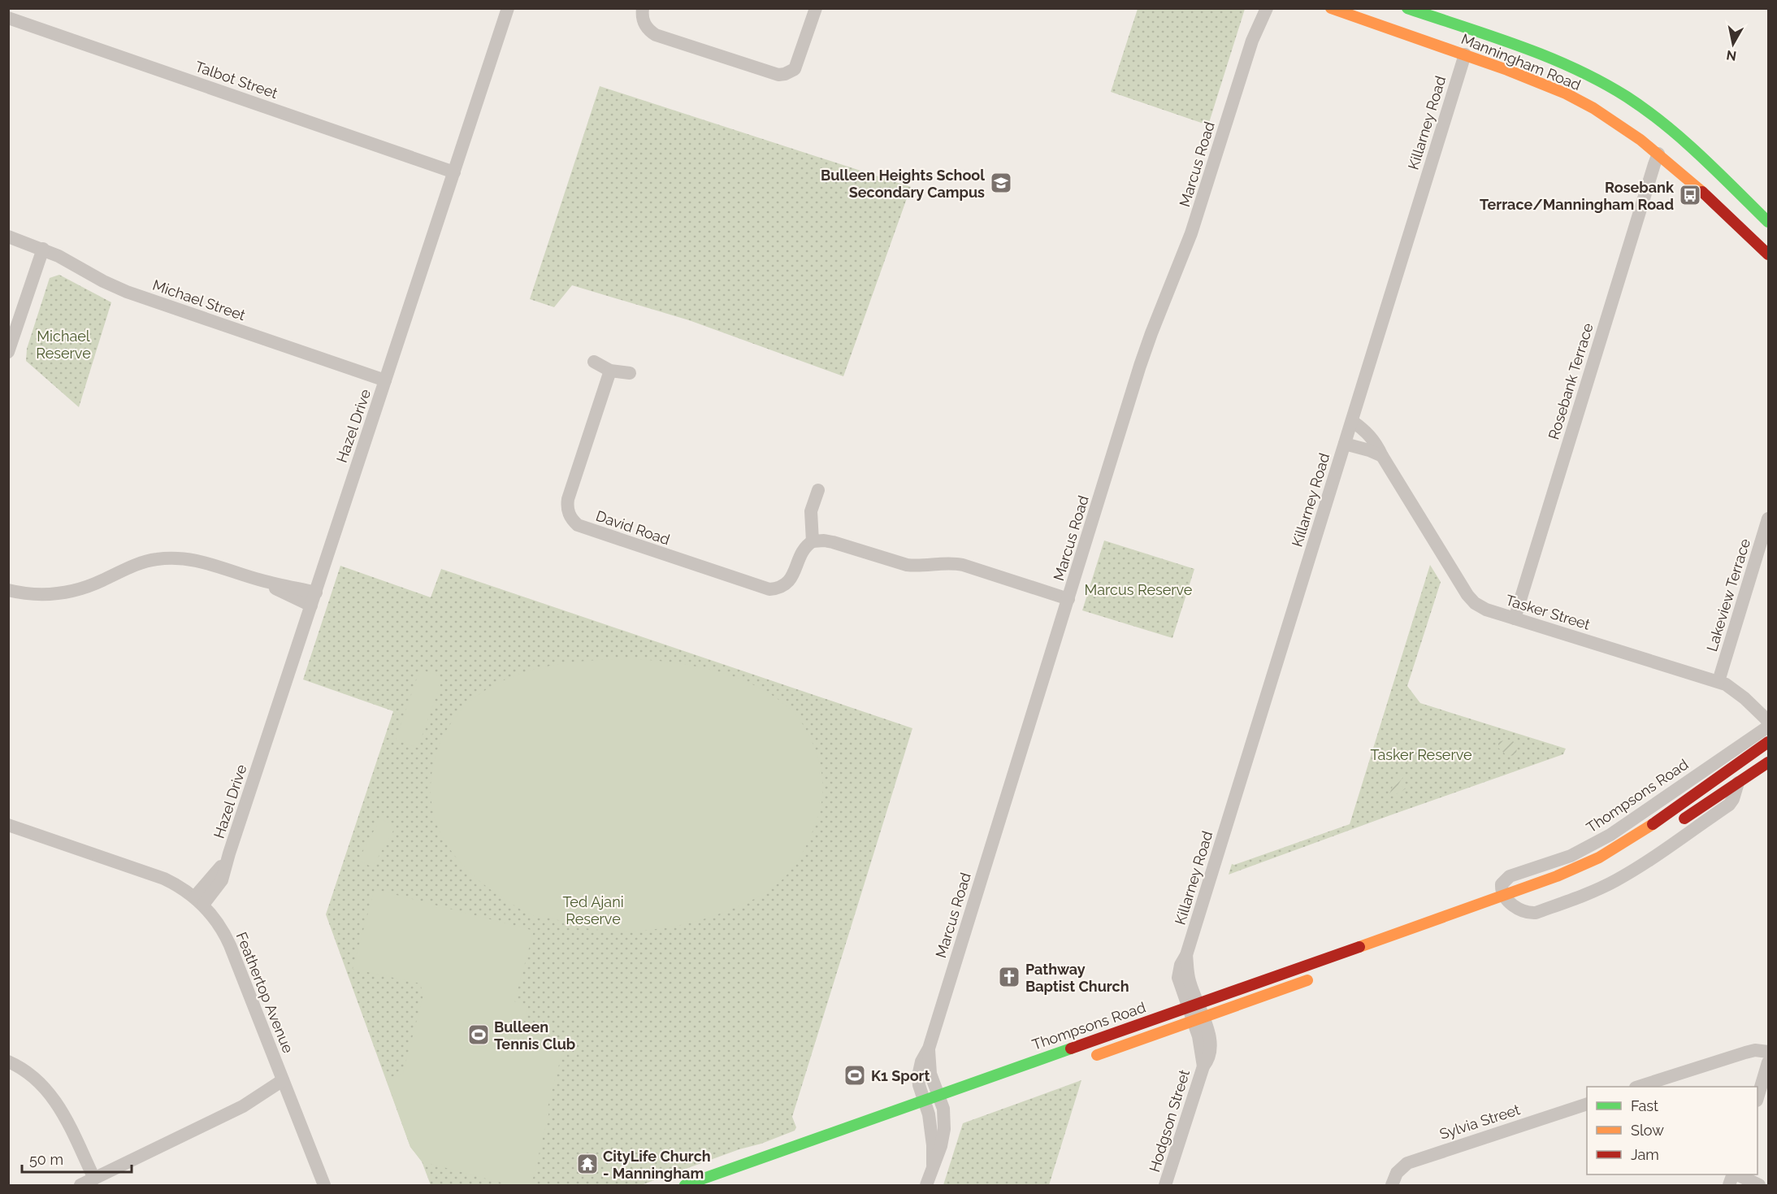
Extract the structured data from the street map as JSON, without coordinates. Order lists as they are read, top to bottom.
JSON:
{
  "streets": {
    "main road": ["Manningham Road", "Thompsons Road"],
    "street": [
      "Talbot Street",
      "Killarney Road",
      "Marcus Road",
      "Michael Street",
      "Rosebank Terrace",
      "Hazel Drive",
      "David Road",
      "Lakeview Terrace",
      "Tasker Street",
      "Feathertop Avenue",
      "Hodgson Street",
      "Sylvia Street"
    ]
  },
  "crossings": [
    ["Manningham Road", "Killarney Road"],
    ["Manningham Road", "Rosebank Terrace"],
    ["Talbot Street", "Hazel Drive"],
    ["Killarney Road", "Tasker Street"],
    ["Killarney Road", "Thompsons Road"],
    ["Killarney Road", "Hodgson Street"],
    ["Marcus Road", "Thompsons Road"],
    ["Michael Street", "Hazel Drive"],
    ["Rosebank Terrace", "Tasker Street"],
    ["Hazel Drive", "Feathertop Avenue"],
    ["Lakeview Terrace", "Tasker Street"],
    ["Thompsons Road", "Hodgson Street"]
  ],
  "parks": [
    "Michael Reserve",
    "Marcus Reserve",
    "Tasker Reserve",
    "Ted Ajani Reserve"
  ],
  "places": {
    "school or university": ["Bulleen Heights School Secondary Campus"],
    "bus stop": ["Rosebank Terrace/Manningham Road"],
    "church": ["Pathway Baptist Church"],
    "sports": ["Bulleen Tennis Club", "K1 Sport"],
    "temple": ["CityLife Church - Manningham"]
  },
  "legend": ["Fast", "Slow", "Jam"],
  "scale_bar": "50 m",
  "north": "bottom"
}
